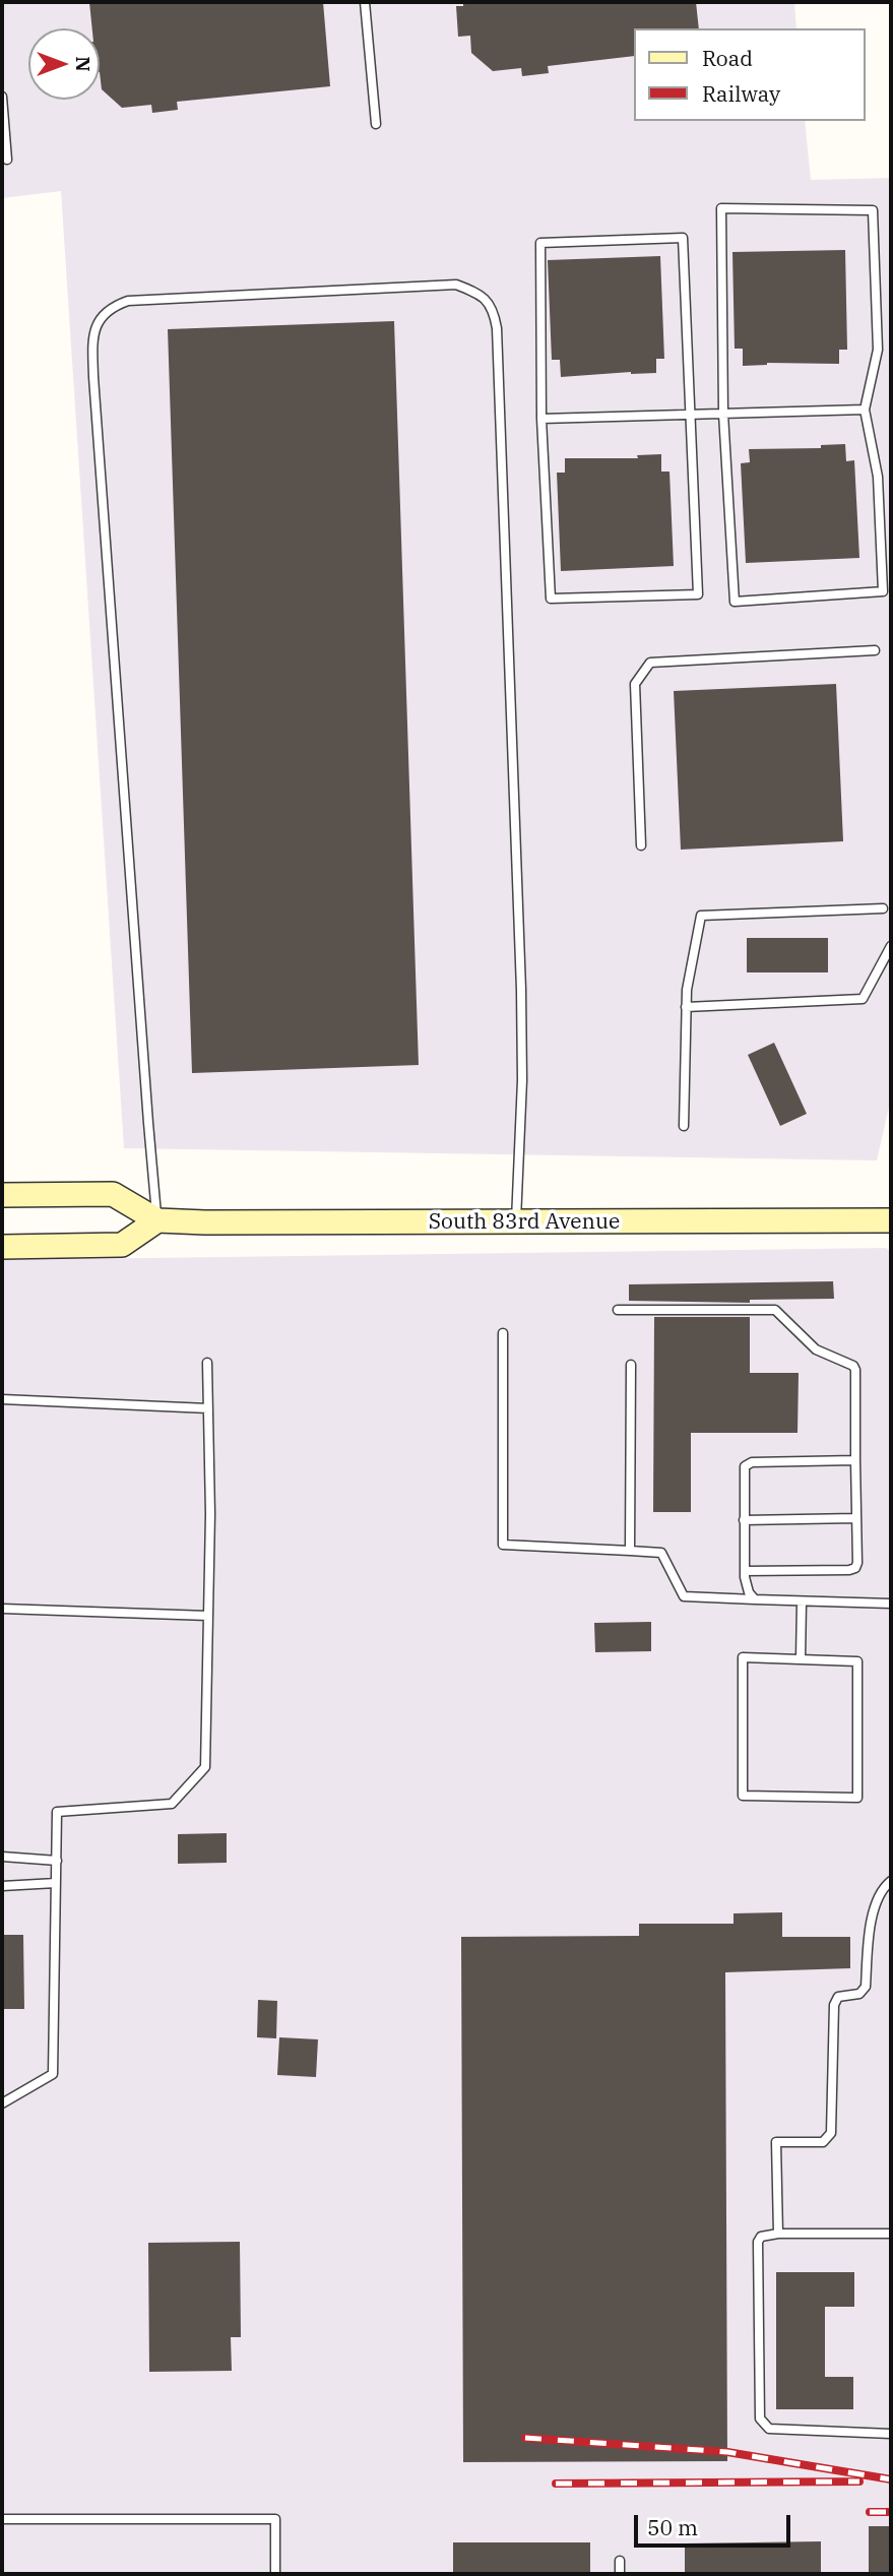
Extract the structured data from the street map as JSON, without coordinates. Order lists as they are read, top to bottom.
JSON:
{
  "streets": {
    "main road": ["South 83rd Avenue"]
  },
  "legend": ["Road", "Railway"],
  "scale_bar": "50 m",
  "north": "right"
}
